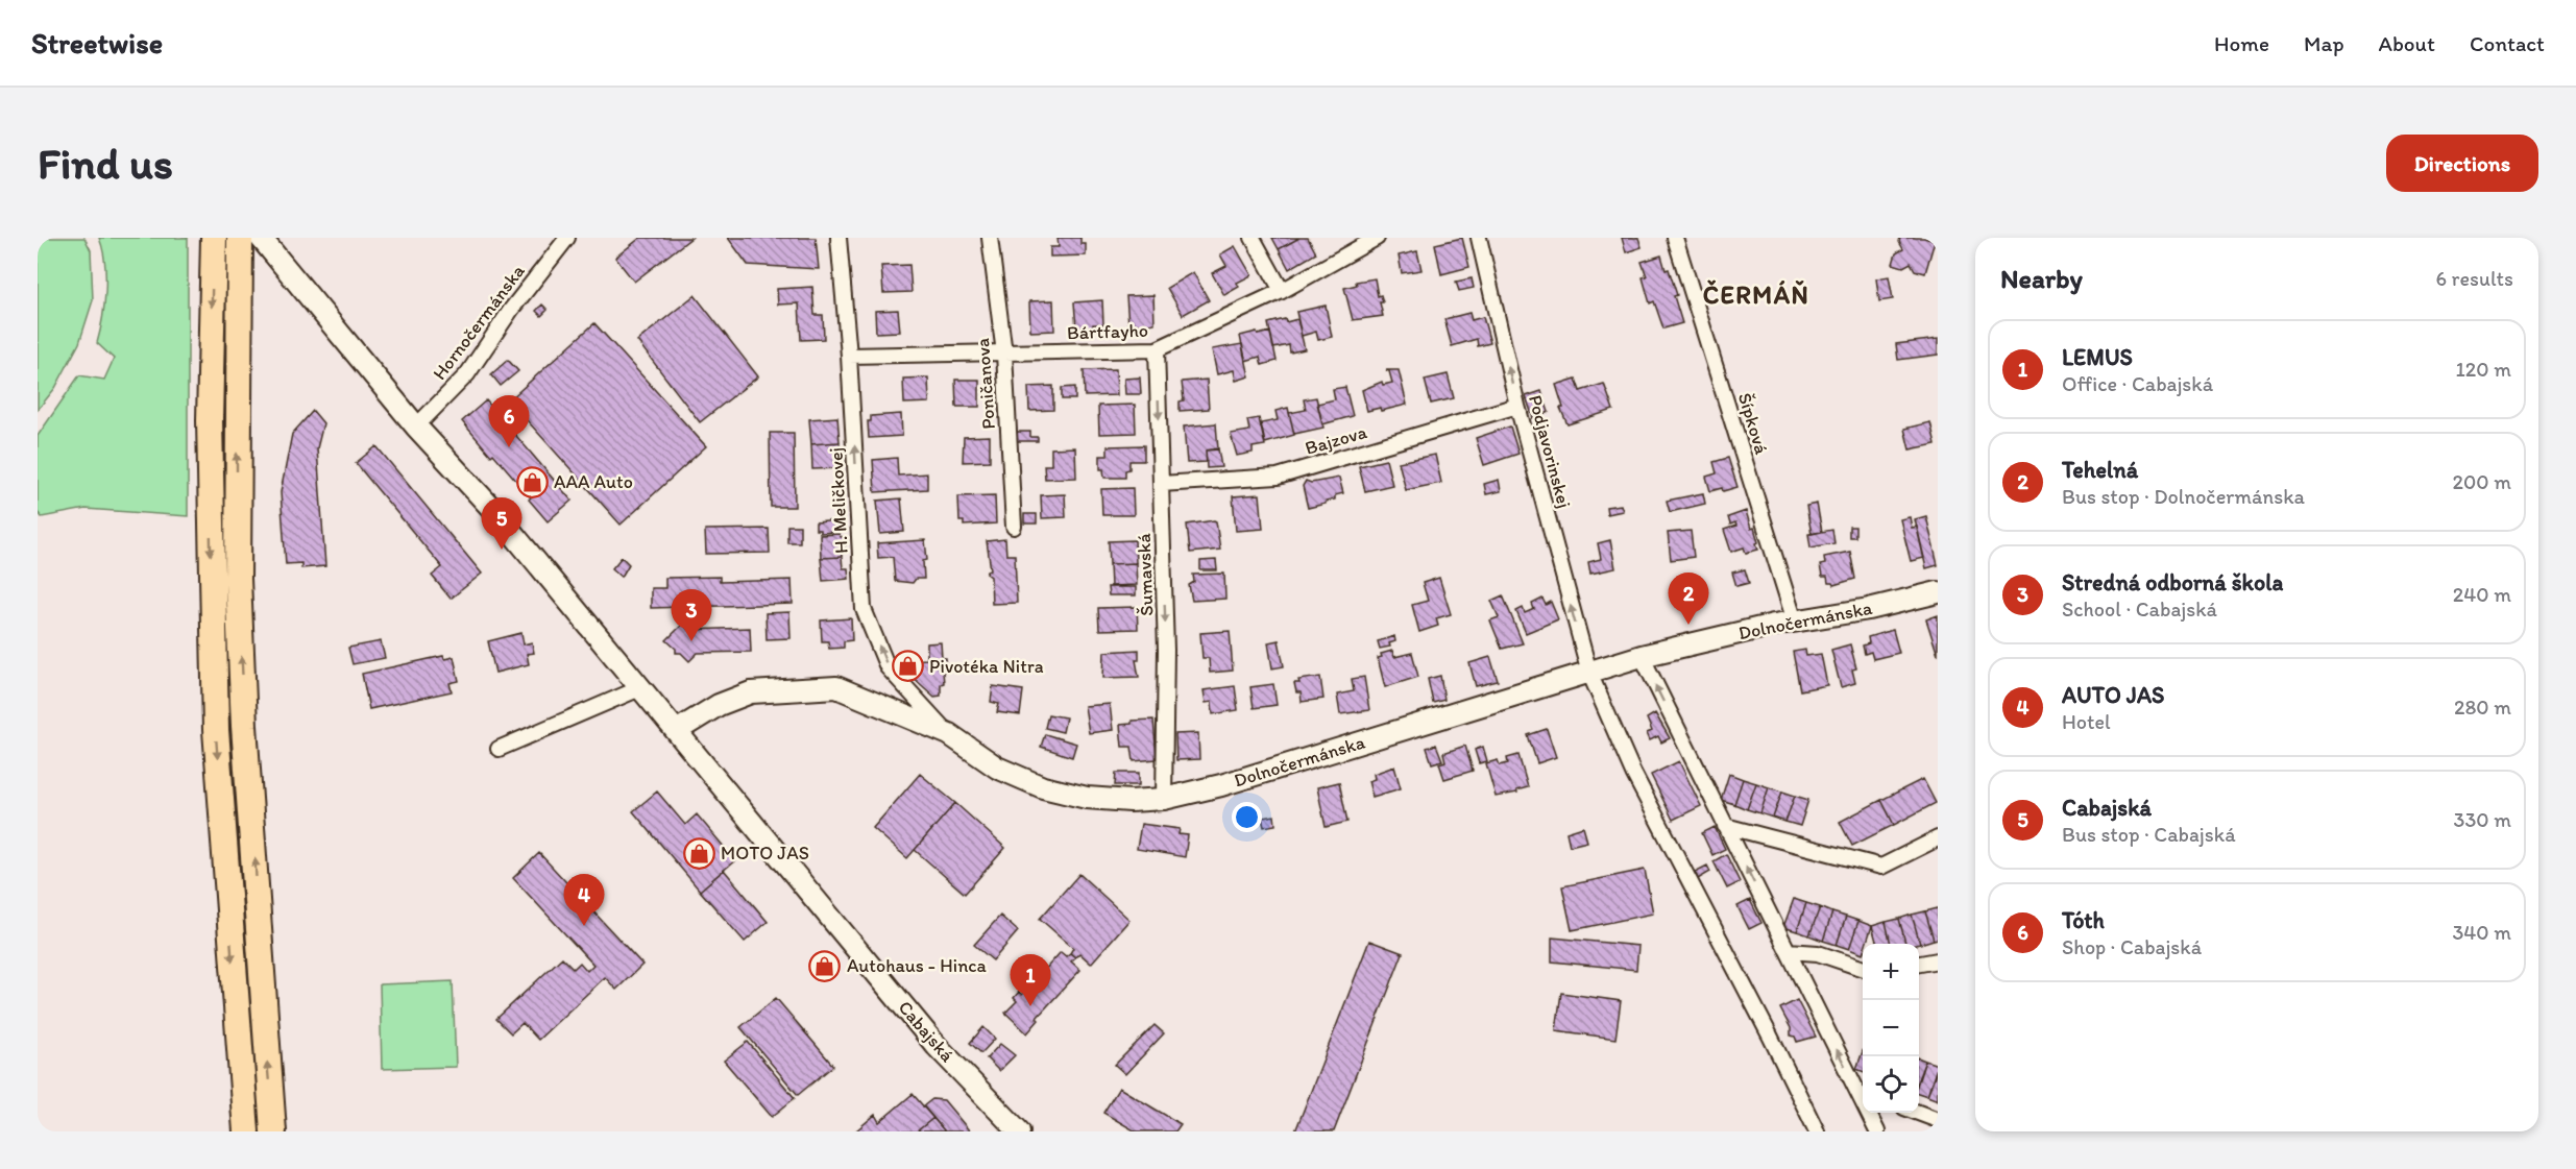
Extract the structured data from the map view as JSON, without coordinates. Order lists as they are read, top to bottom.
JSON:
{
  "streets": {
    "street": [
      "Hornočermánska",
      "Bártfayho",
      "Poničanova",
      "Šípková",
      "Bajzova",
      "Podjavorinskej",
      "H. Meličkovej",
      "Šumavská",
      "Dolnočermánska",
      "Cabajská"
    ]
  },
  "crossings": [
    ["Hornočermánska", "Cabajská"],
    ["Bártfayho", "Poničanova"],
    ["Bártfayho", "H. Meličkovej"],
    ["Bártfayho", "Šumavská"],
    ["Šípková", "Dolnočermánska"],
    ["Bajzova", "Podjavorinskej"],
    ["Bajzova", "Šumavská"],
    ["Podjavorinskej", "Dolnočermánska"],
    ["H. Meličkovej", "Dolnočermánska"],
    ["Šumavská", "Dolnočermánska"],
    ["Dolnočermánska", "Cabajská"]
  ],
  "one_way": ["Podjavorinskej", "H. Meličkovej", "Šumavská"],
  "districts": ["ČERMÁŇ"],
  "places": {
    "shop": [
      "AAA Auto",
      "Pivotéka Nitra",
      "MOTO JAS",
      "Autohaus - Hinca"
    ]
  },
  "page": {
    "header": "Streetwise",
    "nav": [
      "Home",
      "Map",
      "About",
      "Contact"
    ],
    "buttons": "Directions",
    "title": "Find us",
    "heading": ["Nearby", "6 results"],
    "list": [
      {
        "mark": "1",
        "name": "LEMUS",
        "note": "Office · Cabajská",
        "value": "120 m"
      },
      {
        "mark": "2",
        "name": "Tehelná",
        "note": "Bus stop · Dolnočermánska",
        "value": "200 m"
      },
      {
        "mark": "3",
        "name": "Stredná odborná škola",
        "note": "School · Cabajská",
        "value": "240 m"
      },
      {
        "mark": "4",
        "name": "AUTO JAS",
        "note": "Hotel",
        "value": "280 m"
      },
      {
        "mark": "5",
        "name": "Cabajská",
        "note": "Bus stop · Cabajská",
        "value": "330 m"
      },
      {
        "mark": "6",
        "name": "Tóth",
        "note": "Shop · Cabajská",
        "value": "340 m"
      }
    ],
    "pins": [
      "6",
      "5",
      "2",
      "3",
      "4",
      "1"
    ],
    "map_buttons": ["+", "−"]
  }
}
